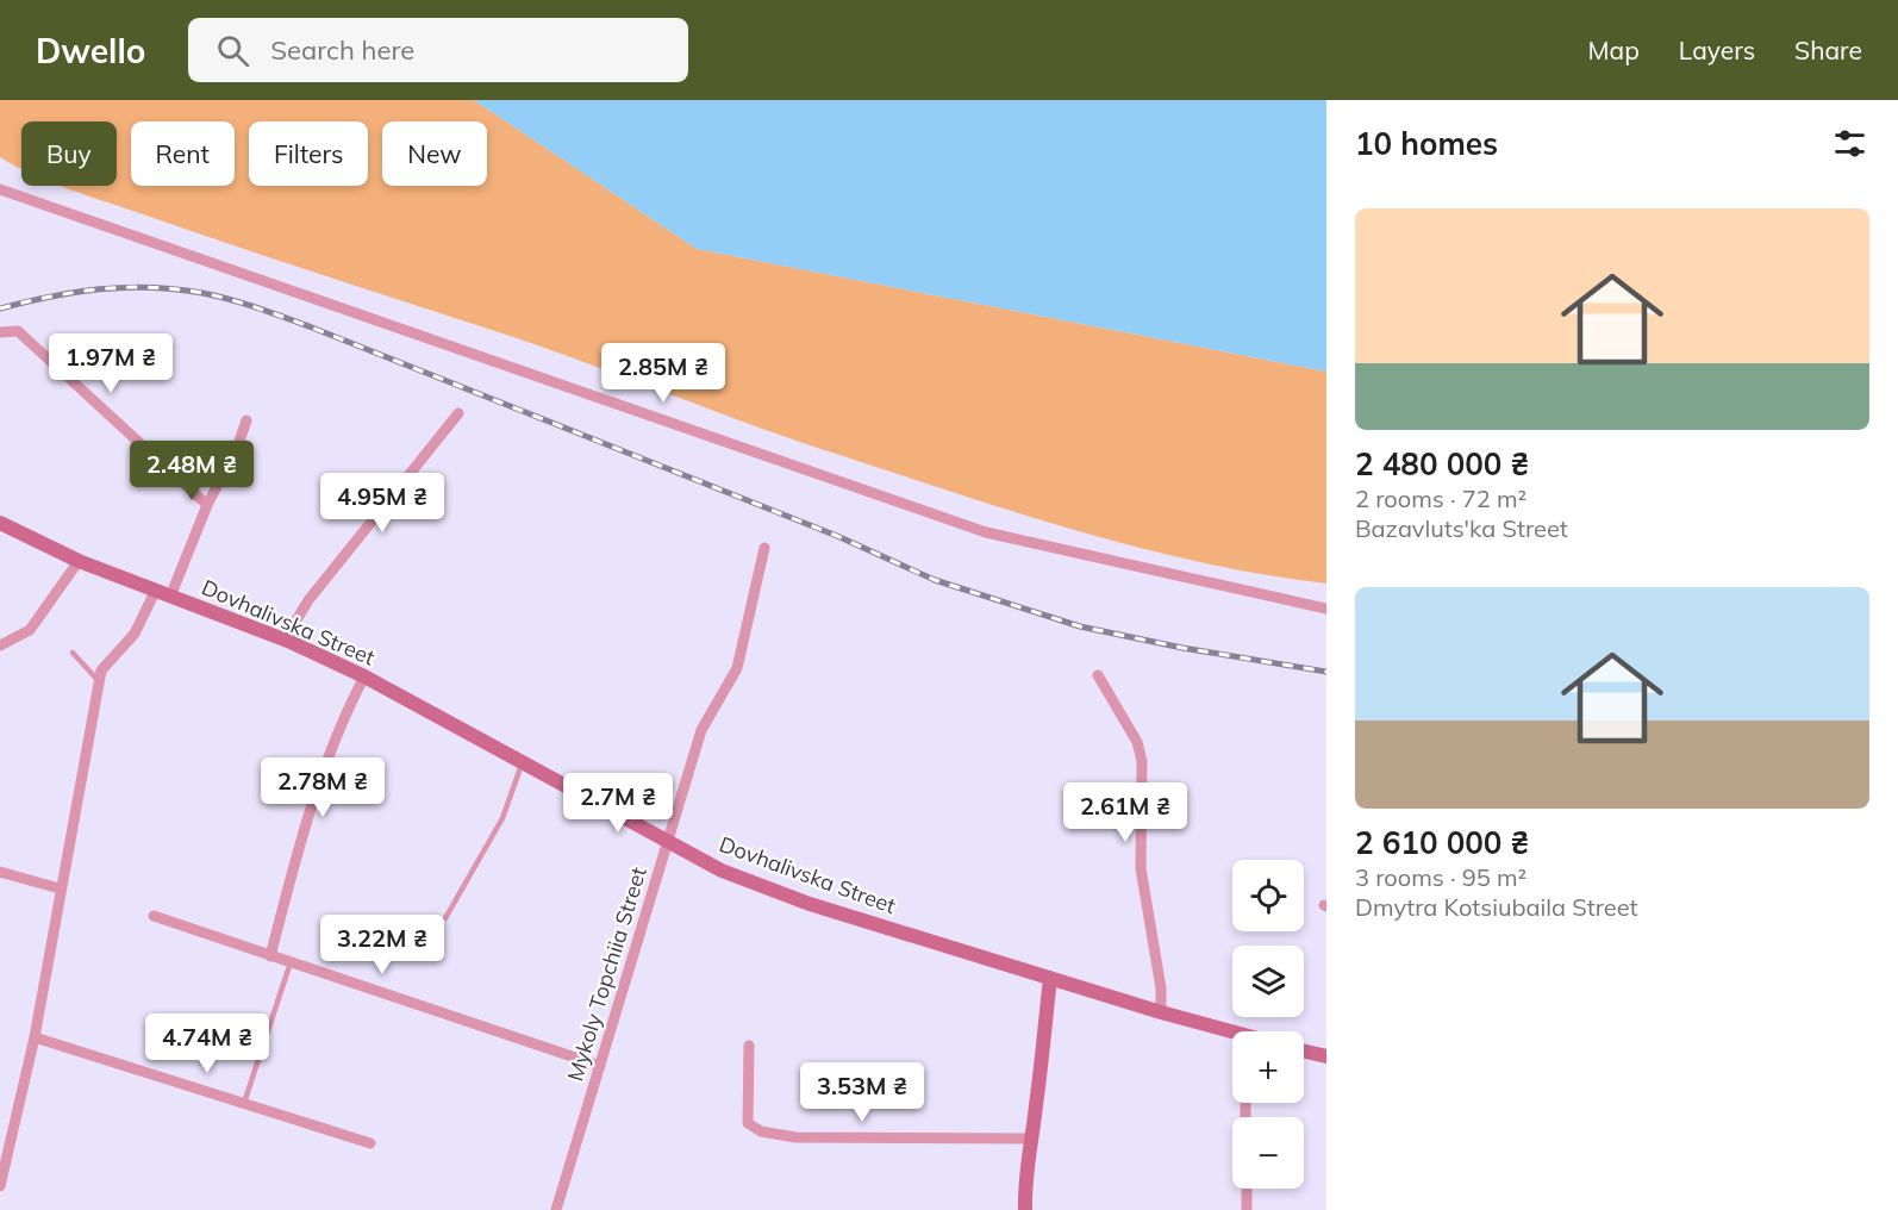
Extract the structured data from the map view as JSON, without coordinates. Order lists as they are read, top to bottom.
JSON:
{
  "streets": {
    "street": ["Dovhalivska Street", "Mykoly Topchiia Street"]
  },
  "crossings": [
    ["Dovhalivska Street", "Mykoly Topchiia Street"]
  ],
  "page": {
    "header": "Dwello",
    "search": "Search here",
    "nav": ["Map", "Layers", "Share"],
    "heading": "10 homes",
    "chip": [
      "Buy",
      "Rent",
      "Filters",
      "New"
    ],
    "list": [
      {
        "name": "2 480 000 ₴",
        "note": "2 rooms · 72 m² · Bazavluts'ka Street"
      },
      {
        "name": "2 610 000 ₴",
        "note": "3 rooms · 95 m² · Dmytra Kotsiubaila Street"
      }
    ],
    "price": [
      "1.97M ₴",
      "2.85M ₴",
      "2.48M ₴",
      "4.95M ₴",
      "2.78M ₴",
      "2.7M ₴",
      "2.61M ₴",
      "3.22M ₴",
      "4.74M ₴",
      "3.53M ₴"
    ],
    "map_buttons": ["+", "−"]
  }
}
